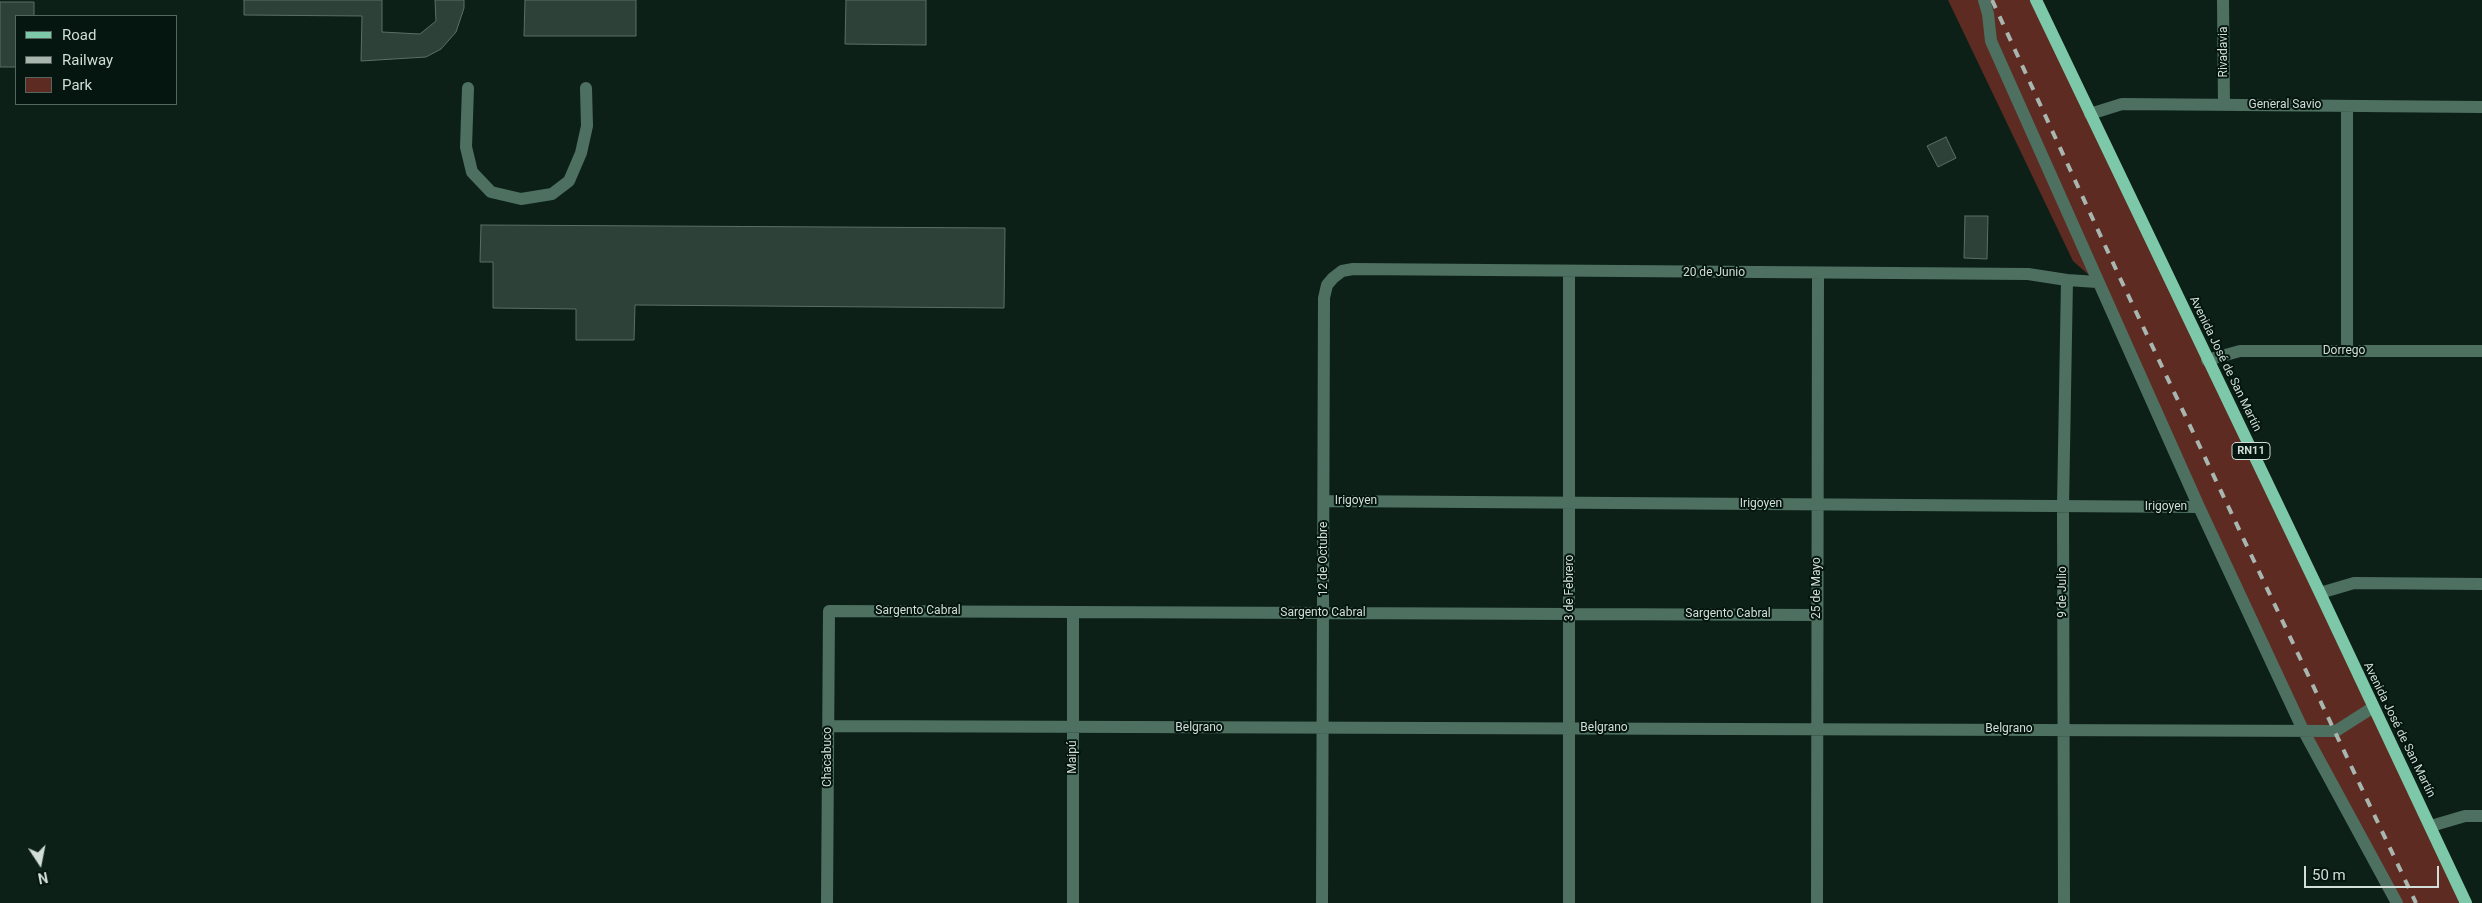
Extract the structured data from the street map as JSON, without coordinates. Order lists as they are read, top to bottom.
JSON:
{
  "streets": {
    "main road": ["Avenida José de San Martín", "RN11"],
    "street": [
      "Rivadavia",
      "General Savio",
      "20 de Junio",
      "Dorrego",
      "Irigoyen",
      "12 de Octubre",
      "3 de Febrero",
      "25 de Mayo",
      "9 de Julio",
      "Sargento Cabral",
      "Belgrano",
      "Chacabuco",
      "Maipú"
    ]
  },
  "crossings": [
    ["Rivadavia", "General Savio"],
    ["General Savio", "Avenida José de San Martín"],
    ["20 de Junio", "12 de Octubre"],
    ["20 de Junio", "3 de Febrero"],
    ["20 de Junio", "25 de Mayo"],
    ["20 de Junio", "9 de Julio"],
    ["Dorrego", "Avenida José de San Martín"],
    ["Avenida José de San Martín", "Belgrano"],
    ["Irigoyen", "12 de Octubre"],
    ["Irigoyen", "3 de Febrero"],
    ["Irigoyen", "25 de Mayo"],
    ["Irigoyen", "9 de Julio"],
    ["12 de Octubre", "Sargento Cabral"],
    ["12 de Octubre", "Belgrano"],
    ["3 de Febrero", "Sargento Cabral"],
    ["3 de Febrero", "Belgrano"],
    ["25 de Mayo", "Sargento Cabral"],
    ["25 de Mayo", "Belgrano"],
    ["9 de Julio", "Belgrano"],
    ["Sargento Cabral", "Chacabuco"],
    ["Sargento Cabral", "Maipú"],
    ["Belgrano", "Chacabuco"],
    ["Belgrano", "Maipú"]
  ],
  "legend": ["Road", "Railway", "Park"],
  "scale_bar": "50 m",
  "north": "bottom"
}
